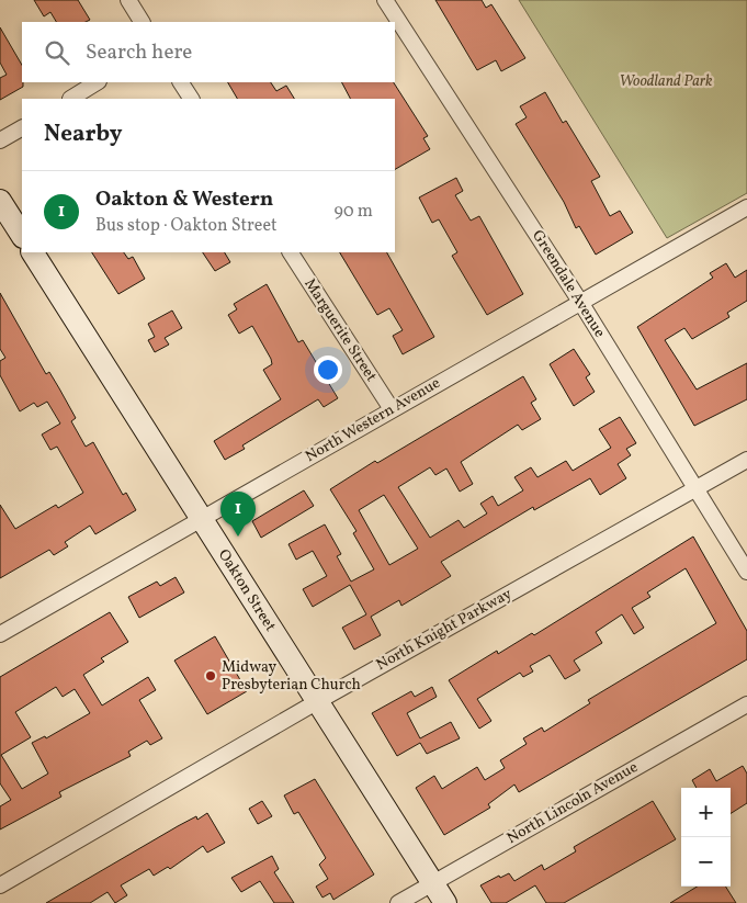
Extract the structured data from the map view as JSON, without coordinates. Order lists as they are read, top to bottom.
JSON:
{
  "streets": {
    "main road": ["Oakton Street"],
    "street": [
      "Greendale Avenue",
      "Marguerite Street",
      "North Western Avenue",
      "North Knight Parkway",
      "North Lincoln Avenue"
    ]
  },
  "crossings": [
    ["Greendale Avenue", "North Western Avenue"],
    ["Greendale Avenue", "North Knight Parkway"],
    ["Marguerite Street", "North Western Avenue"],
    ["North Western Avenue", "Oakton Street"],
    ["Oakton Street", "North Knight Parkway"],
    ["Oakton Street", "North Lincoln Avenue"]
  ],
  "parks": ["Woodland Park"],
  "places": ["Midway Presbyterian Church"],
  "page": {
    "search": "Search here",
    "heading": "Nearby",
    "list": [
      {
        "mark": "1",
        "name": "Oakton & Western",
        "note": "Bus stop · Oakton Street",
        "value": "90 m"
      }
    ],
    "pins": "1",
    "map_buttons": ["+", "−"]
  }
}
